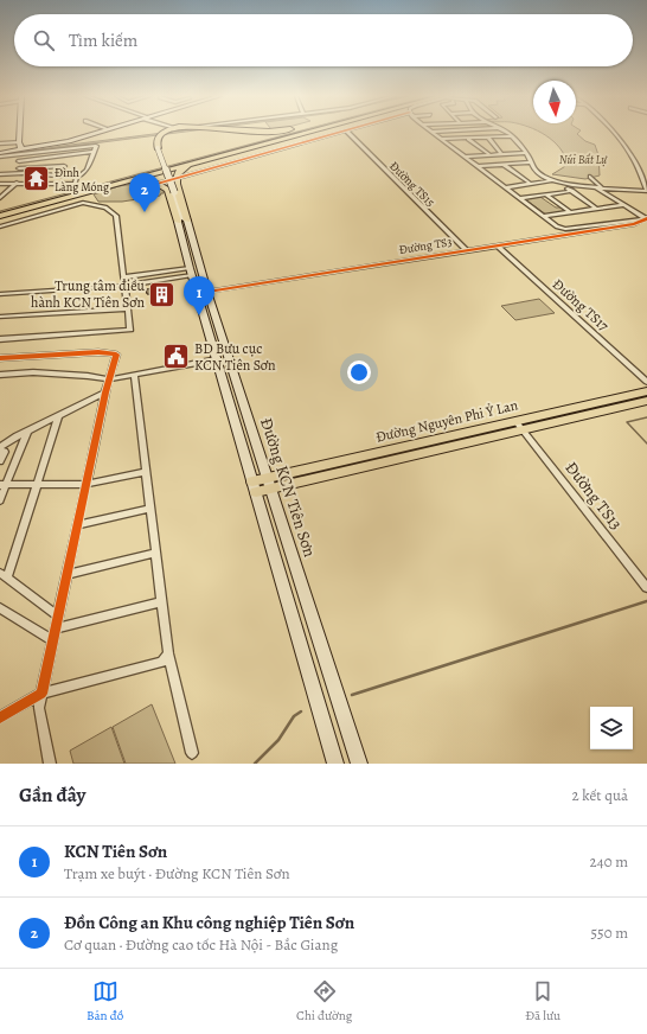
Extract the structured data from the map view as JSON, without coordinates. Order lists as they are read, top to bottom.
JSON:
{
  "streets": {
    "main road": ["Đường Nguyên Phi Ỷ Lan", "Đường KCN Tiên Sơn"],
    "street": [
      "Đường TS15",
      "Đường TS3",
      "Đường TS17",
      "Đường TS13"
    ]
  },
  "crossings": [
    ["Đường TS15", "Đường TS3"],
    ["Đường TS3", "Đường TS17"],
    ["Đường TS3", "Đường KCN Tiên Sơn"],
    ["Đường Nguyên Phi Ỷ Lan", "Đường KCN Tiên Sơn"],
    ["Đường Nguyên Phi Ỷ Lan", "Đường TS13"]
  ],
  "parks": ["Núi Bất Lự"],
  "places": {
    "temple": ["Đình Làng Móng"],
    "building": ["Trung tâm điều hành KCN Tiên Sơn"],
    "public building": ["BD Bưu cục KCN Tiên Sơn"]
  },
  "north": "bottom",
  "page": {
    "search": "Tìm kiếm",
    "pins": ["2", "1"],
    "heading": ["Gần đây", "2 kết quả"],
    "list": [
      {
        "mark": "1",
        "name": "KCN Tiên Sơn",
        "note": "Trạm xe buýt · Đường KCN Tiên Sơn",
        "value": "240 m"
      },
      {
        "mark": "2",
        "name": "Đồn Công an Khu công nghiệp Tiên Sơn",
        "note": "Cơ quan · Đường cao tốc Hà Nội - Bắc Giang",
        "value": "550 m"
      }
    ],
    "nav": ["Bản đồ", "Chỉ đường", "Đã lưu"]
  }
}
